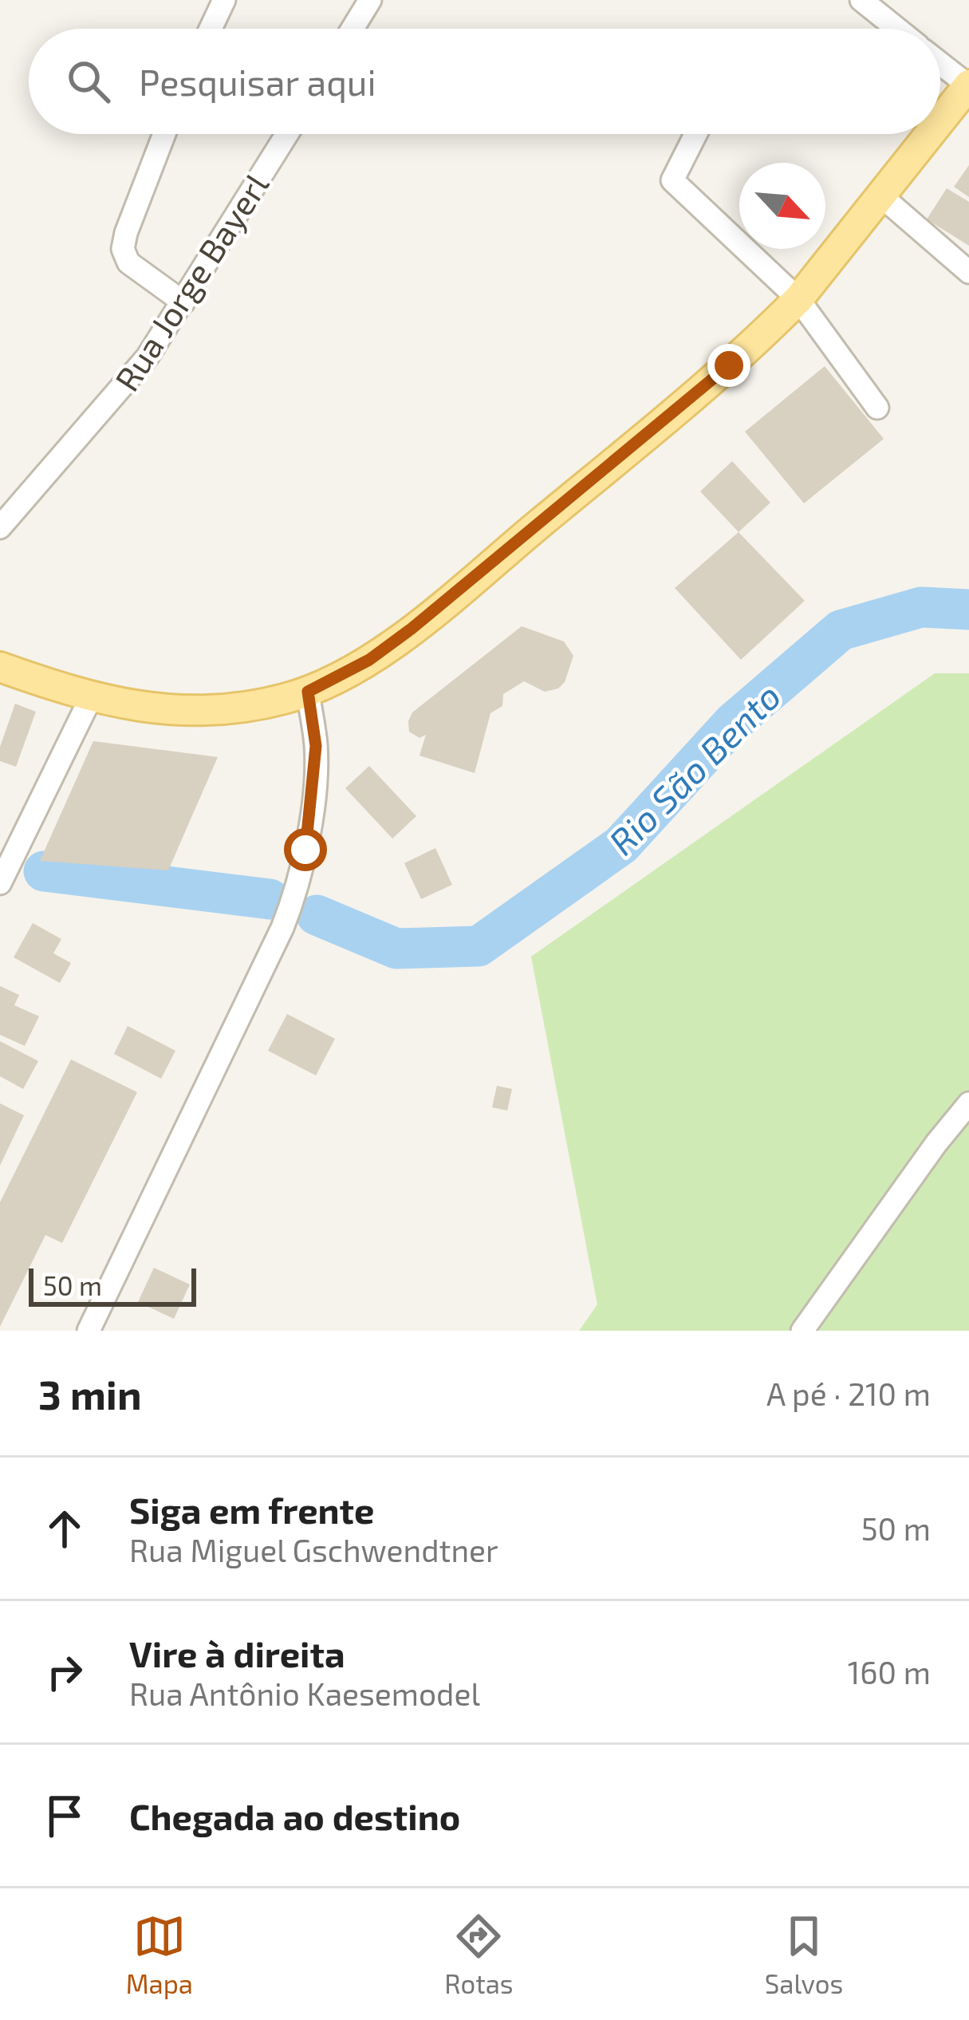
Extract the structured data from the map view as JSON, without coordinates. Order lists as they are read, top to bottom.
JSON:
{
  "streets": {
    "street": ["Rua Jorge Bayerl"]
  },
  "water": ["Rio São Bento"],
  "scale_bar": "50 m",
  "north": "bottom right",
  "page": {
    "search": "Pesquisar aqui",
    "scale": "50 m",
    "heading": ["3 min", "A pé · 210 m"],
    "list": [
      ["Siga em frente", "Rua Miguel Gschwendtner", "50 m"],
      ["Vire à direita", "Rua Antônio Kaesemodel", "160 m"],
      "Chegada ao destino"
    ],
    "nav": ["Mapa", "Rotas", "Salvos"]
  }
}
